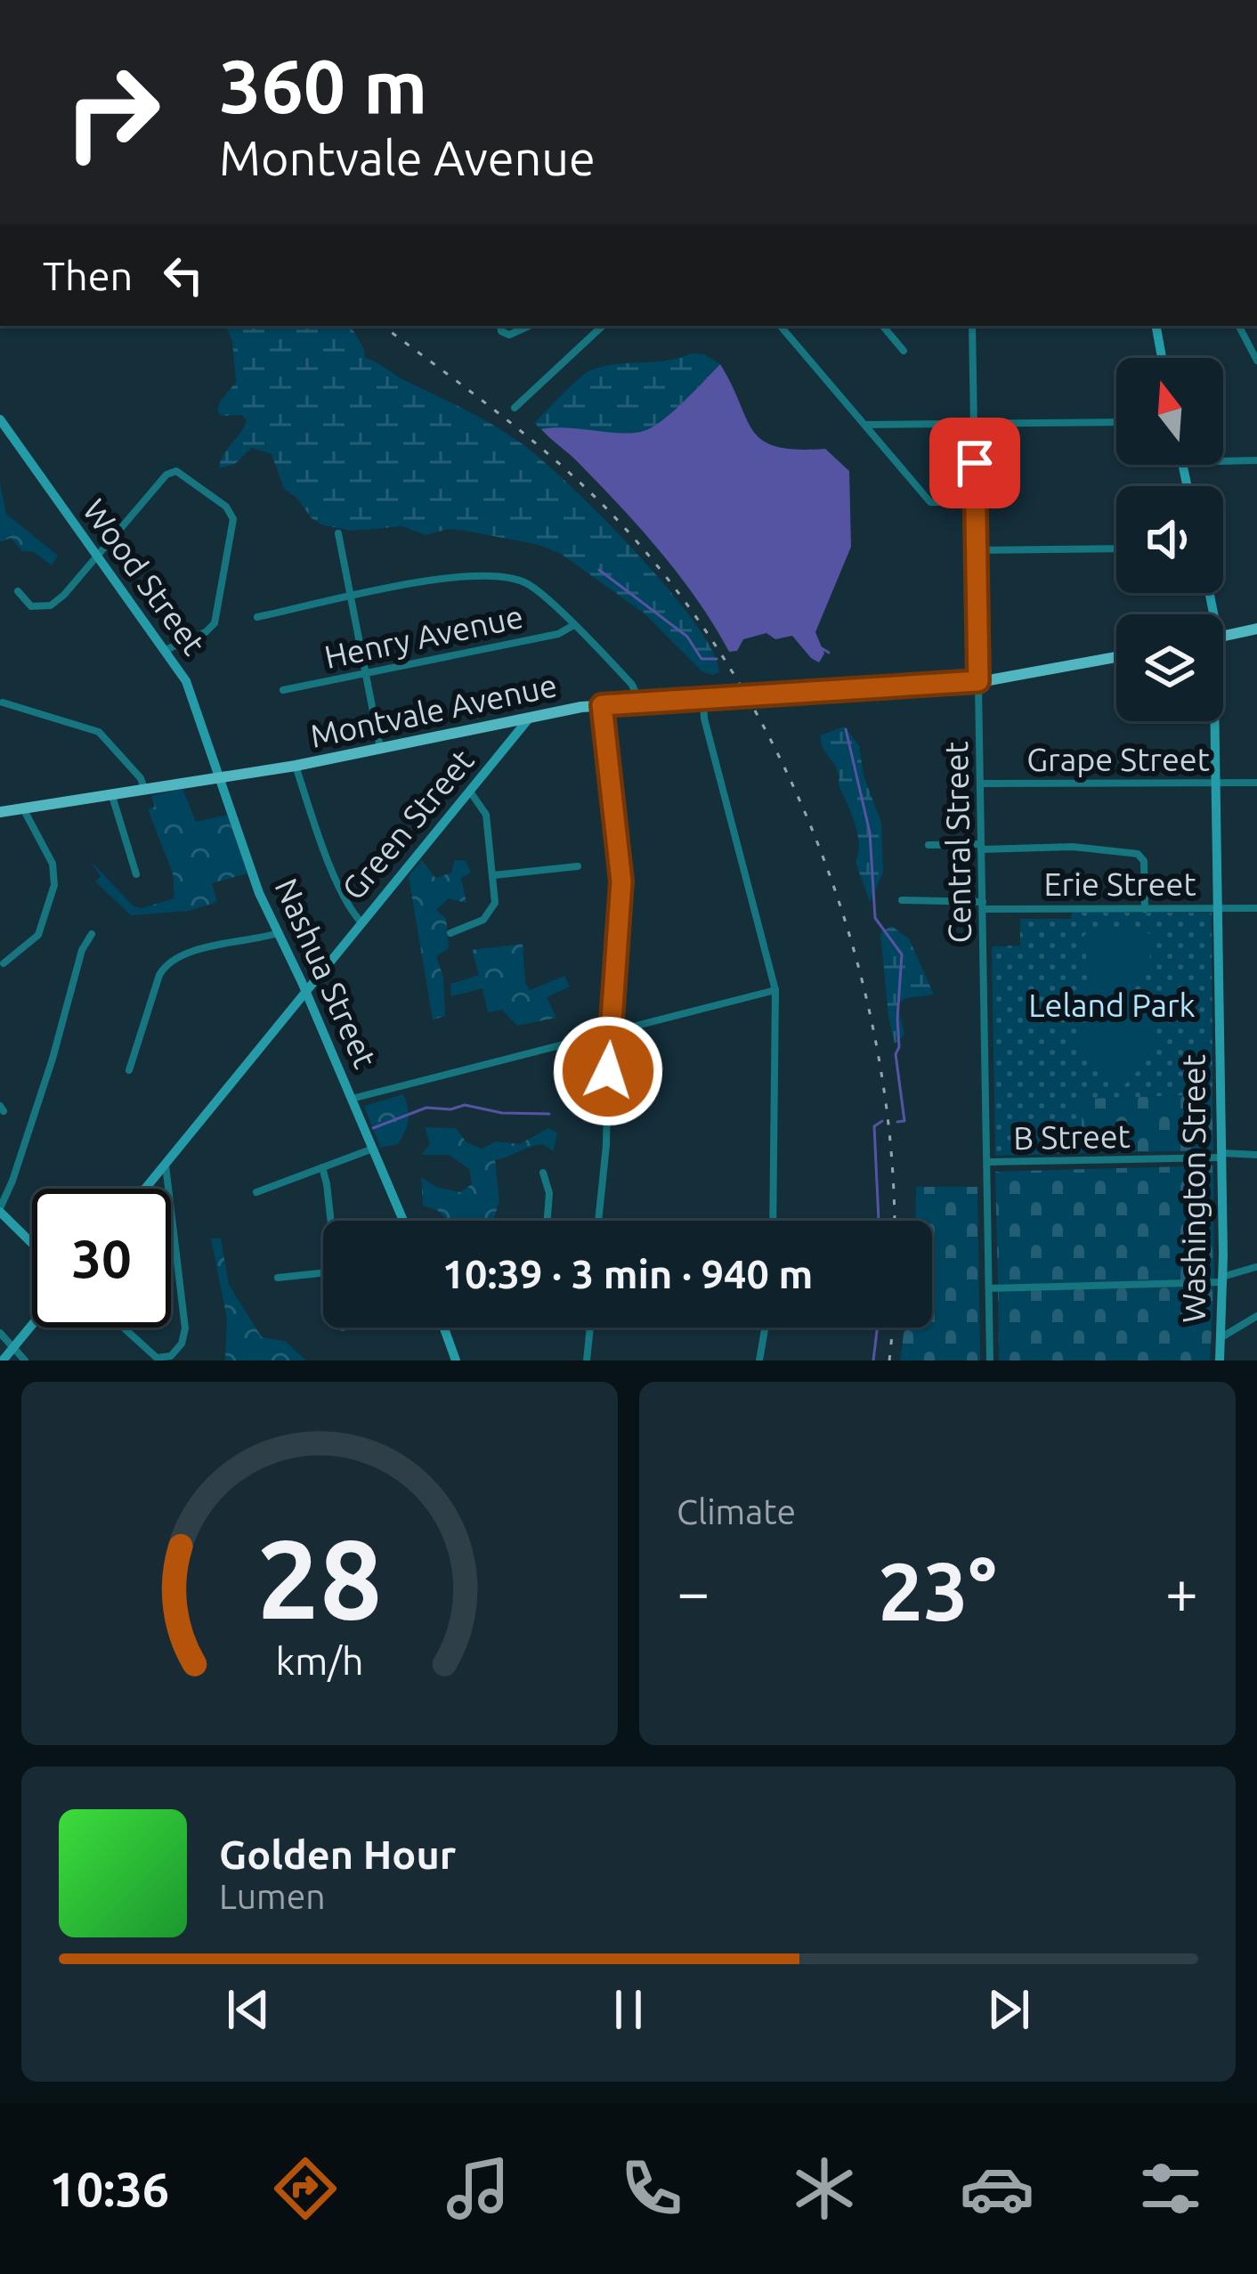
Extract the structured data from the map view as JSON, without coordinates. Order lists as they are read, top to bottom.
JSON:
{
  "streets": {
    "main road": ["Montvale Avenue"],
    "street": [
      "Wood Street",
      "Henry Avenue",
      "Grape Street",
      "Green Street",
      "Central Street",
      "Erie Street",
      "Nashua Street",
      "B Street",
      "Washington Street"
    ]
  },
  "crossings": [
    ["Wood Street", "Montvale Avenue"],
    ["Wood Street", "Nashua Street"],
    ["Montvale Avenue", "Green Street"],
    ["Montvale Avenue", "Central Street"],
    ["Montvale Avenue", "Nashua Street"],
    ["Grape Street", "Central Street"],
    ["Grape Street", "Washington Street"],
    ["Green Street", "Nashua Street"],
    ["Central Street", "Erie Street"],
    ["Central Street", "B Street"],
    ["Erie Street", "Washington Street"],
    ["B Street", "Washington Street"]
  ],
  "parks": ["Leland Park"],
  "north": "top",
  "page": {
    "turn": ["360 m", "Montvale Avenue"],
    "then": "Then",
    "limit": "30",
    "trip": "10:39 · 3 min · 940 m",
    "tile": "Climate",
    "heat": ["−", "23°", "+"],
    "song": ["Golden Hour", "Lumen"],
    "tabs": "10:36",
    "gauge": ["28", "km/h"]
  }
}
